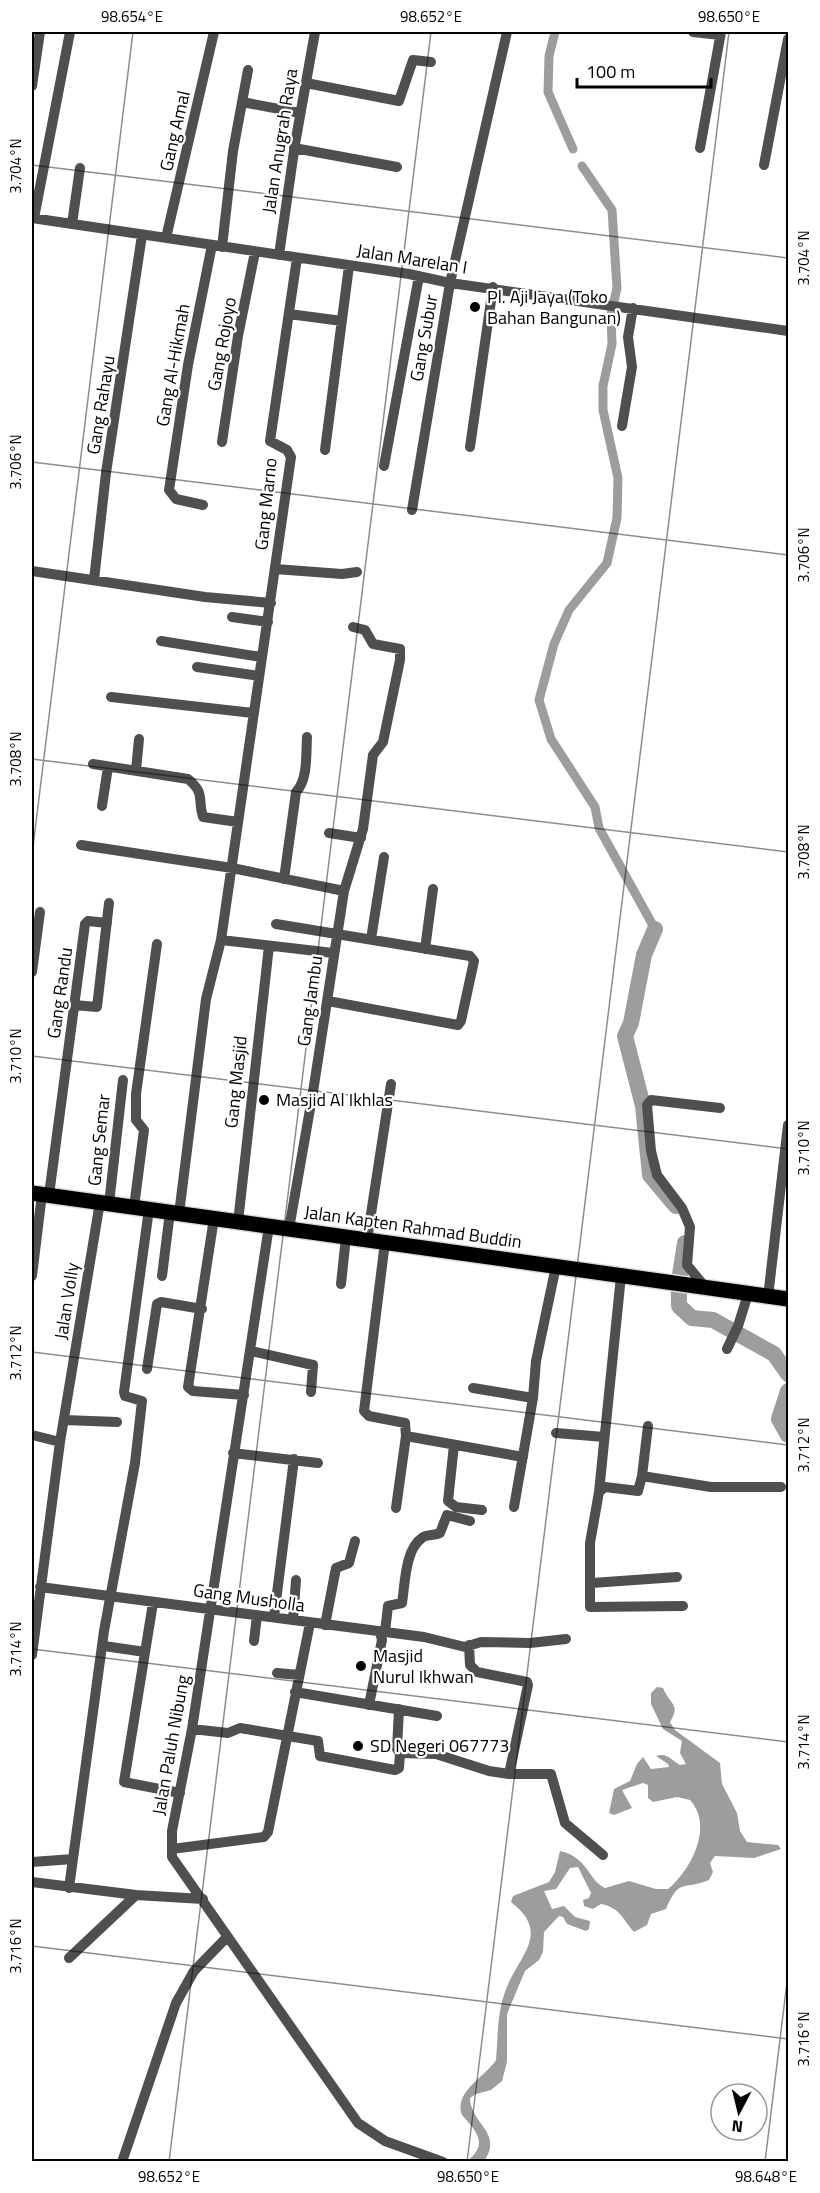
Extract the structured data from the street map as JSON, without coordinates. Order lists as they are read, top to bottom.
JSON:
{
  "streets": {
    "main road": ["Jalan Kapten Rahmad Buddin"],
    "street": [
      "Gang Amal",
      "Jalan Anugrah Raya",
      "Jalan Marelan I",
      "Gang Subur",
      "Gang Rojoyo",
      "Gang Al-Hikmah",
      "Gang Rahayu",
      "Gang Marno",
      "Gang Randu",
      "Gang Jambu",
      "Gang Masjid",
      "Gang Semar",
      "Jalan Volly",
      "Gang Musholla",
      "Jalan Paluh Nibung"
    ]
  },
  "crossings": [
    ["Gang Amal", "Jalan Marelan I"],
    ["Jalan Anugrah Raya", "Jalan Marelan I"],
    ["Jalan Marelan I", "Gang Subur"],
    ["Jalan Marelan I", "Gang Rojoyo"],
    ["Jalan Marelan I", "Gang Al-Hikmah"],
    ["Jalan Marelan I", "Gang Rahayu"],
    ["Jalan Marelan I", "Gang Marno"],
    ["Gang Marno", "Jalan Kapten Rahmad Buddin"],
    ["Gang Randu", "Jalan Kapten Rahmad Buddin"],
    ["Gang Jambu", "Jalan Kapten Rahmad Buddin"],
    ["Gang Masjid", "Jalan Kapten Rahmad Buddin"],
    ["Gang Semar", "Jalan Kapten Rahmad Buddin"],
    ["Gang Semar", "Jalan Volly"],
    ["Jalan Kapten Rahmad Buddin", "Jalan Volly"],
    ["Jalan Kapten Rahmad Buddin", "Jalan Paluh Nibung"],
    ["Jalan Volly", "Gang Musholla"],
    ["Gang Musholla", "Jalan Paluh Nibung"]
  ],
  "places": [
    "Pl. Aji Jaya (Toko Bahan Bangunan)",
    "Masjid Al Ikhlas",
    "Masjid Nurul Ikhwan",
    "SD Negeri 067773"
  ],
  "scale_bar": "100 m",
  "north": "bottom",
  "coordinates": [
    "98.654°E",
    "98.652°E",
    "98.650°E",
    "3.704°N",
    "3.706°N",
    "3.708°N",
    "3.710°N",
    "3.712°N",
    "3.714°N",
    "3.716°N",
    "98.648°E"
  ]
}
